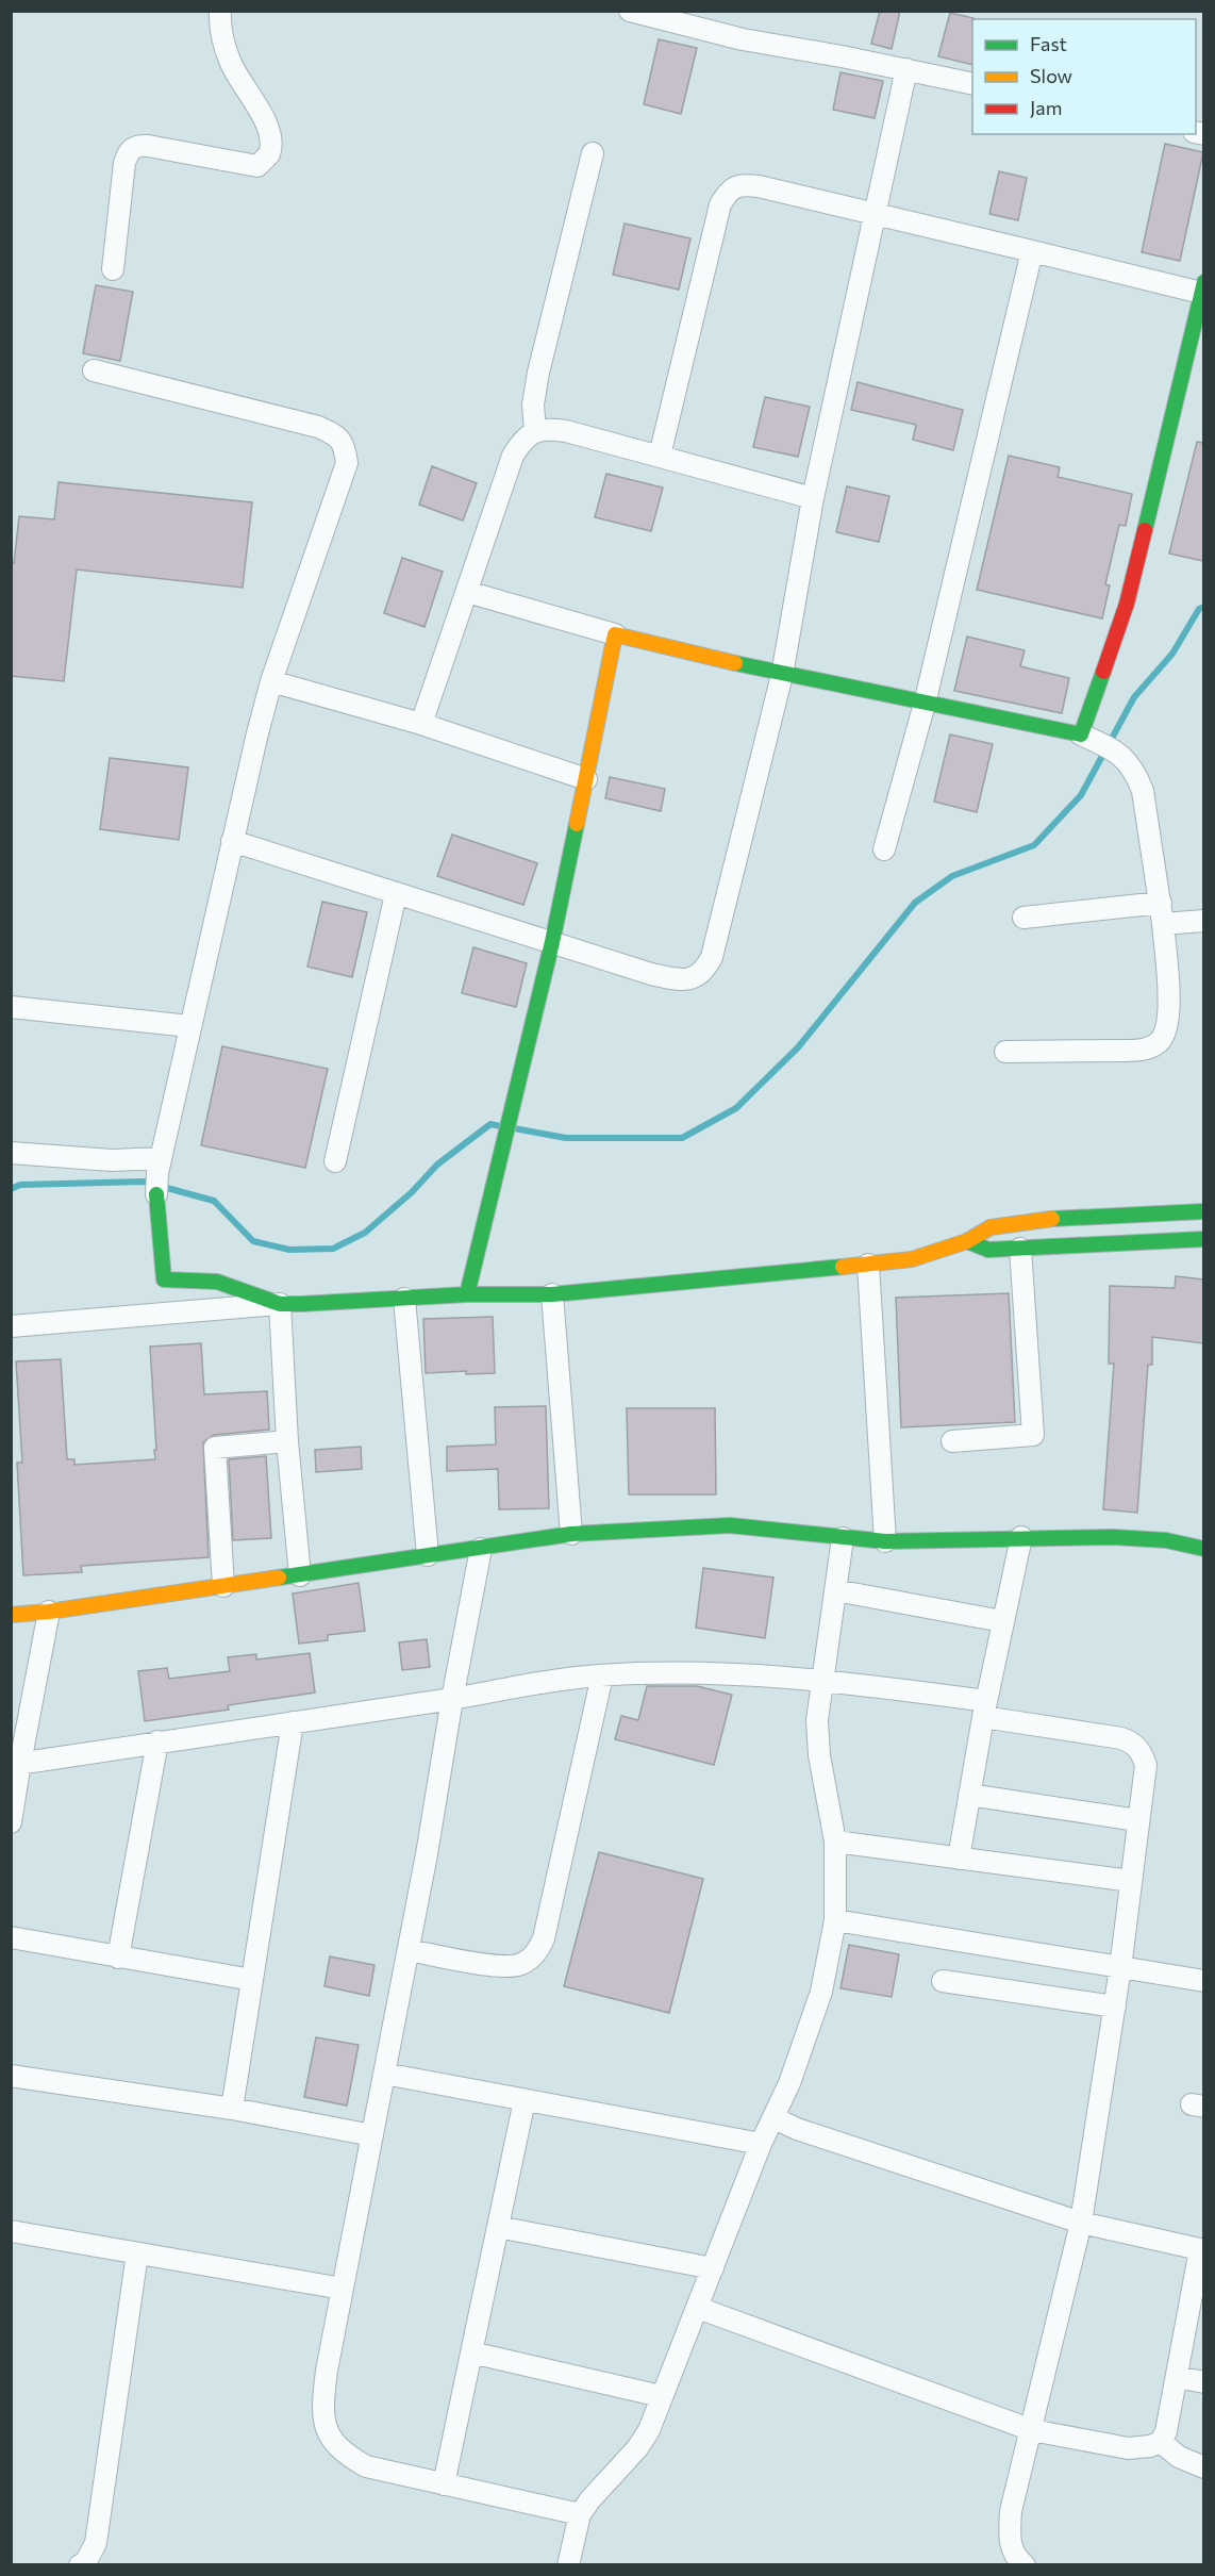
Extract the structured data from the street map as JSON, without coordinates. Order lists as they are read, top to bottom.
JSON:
{
  "legend": ["Fast", "Slow", "Jam"]
}
